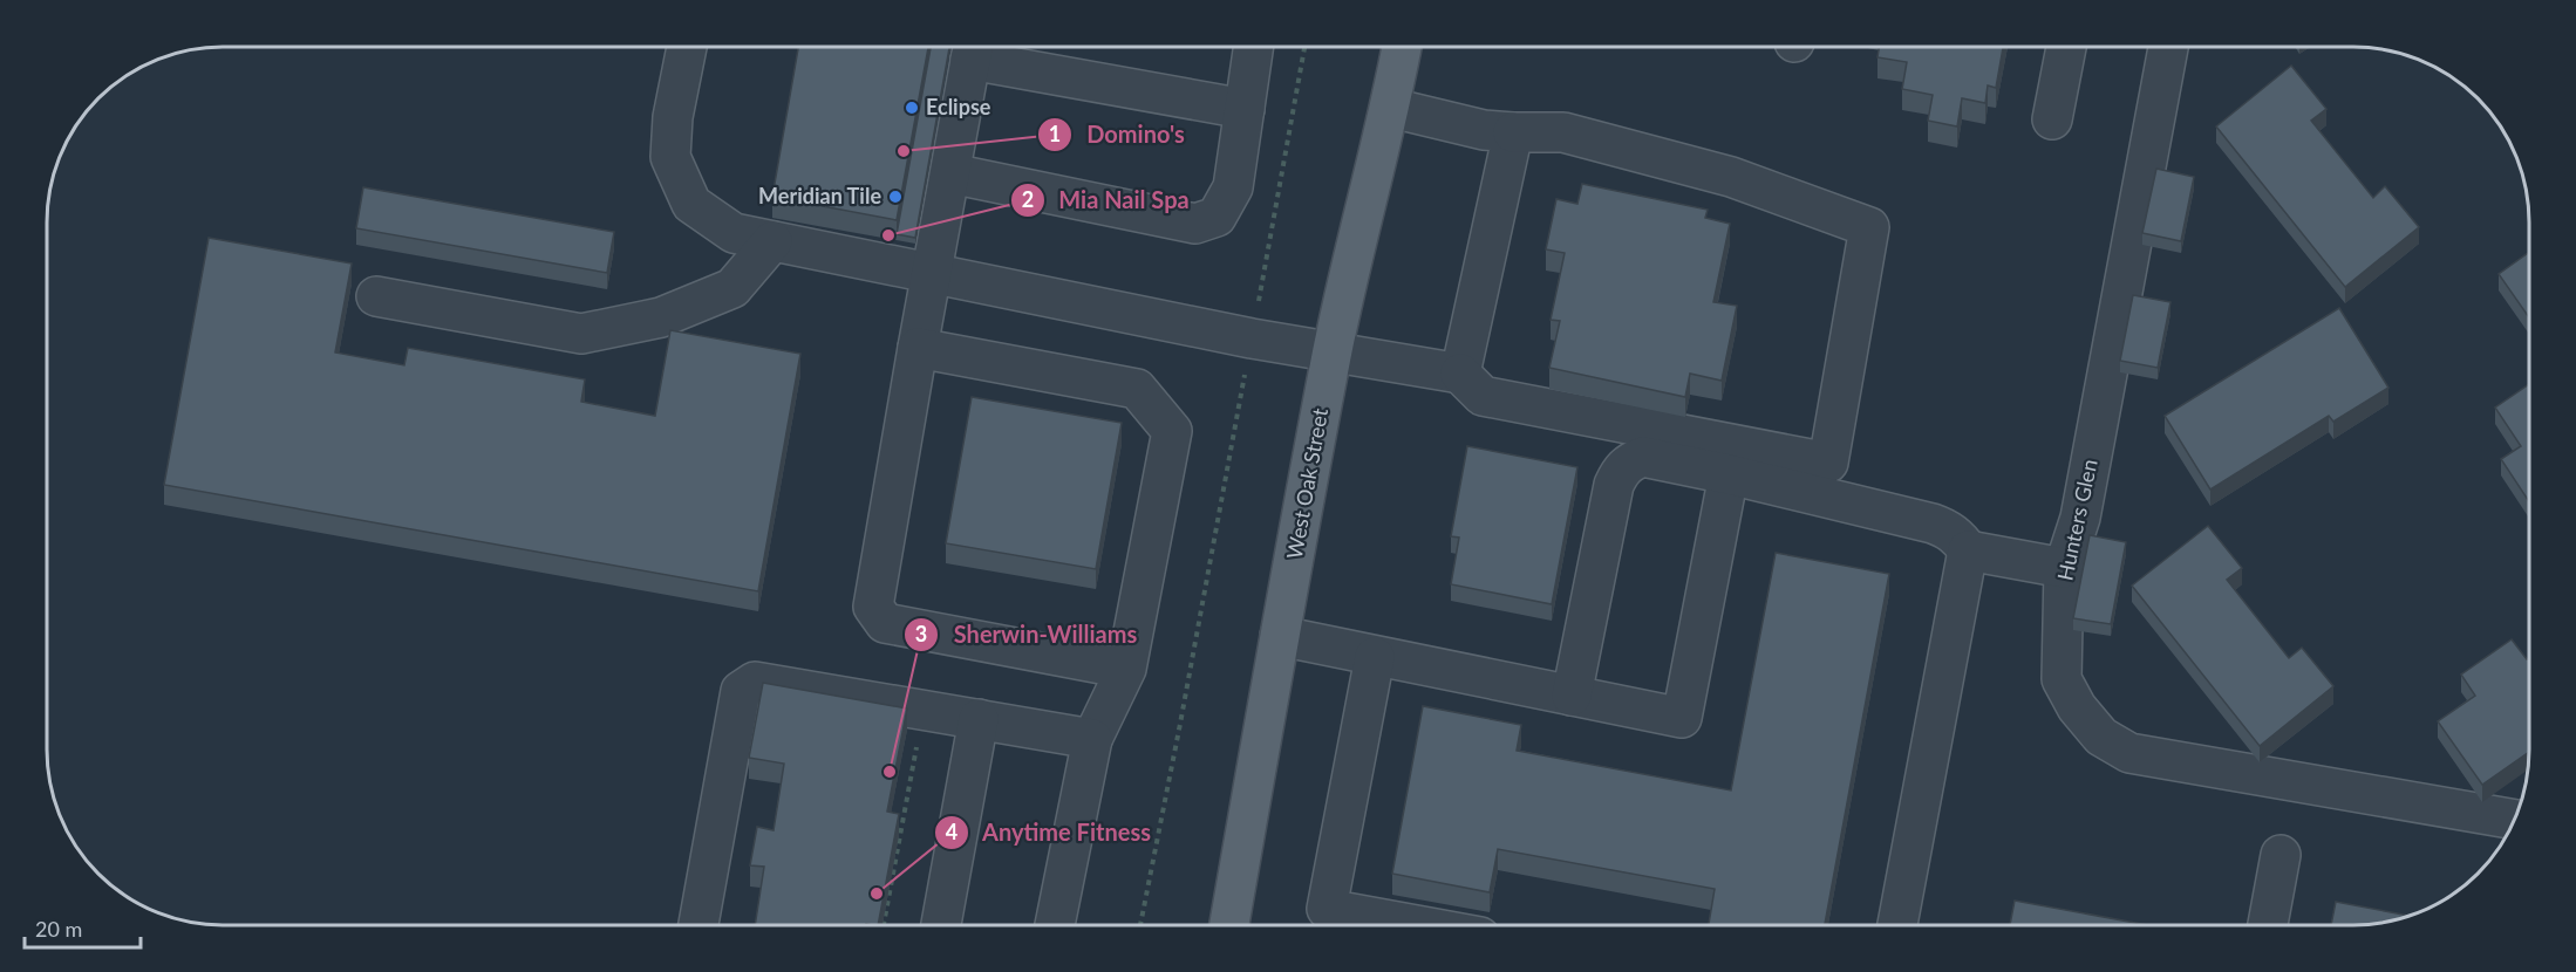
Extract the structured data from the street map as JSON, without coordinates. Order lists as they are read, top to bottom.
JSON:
{
  "streets": {
    "main road": ["West Oak Street"],
    "street": ["Hunters Glen"]
  },
  "places": [
    "Eclipse",
    "Domino's",
    "Meridian Tile",
    "Mia Nail Spa",
    "Sherwin-Williams",
    "Anytime Fitness"
  ],
  "scale_bar": "20 m"
}
